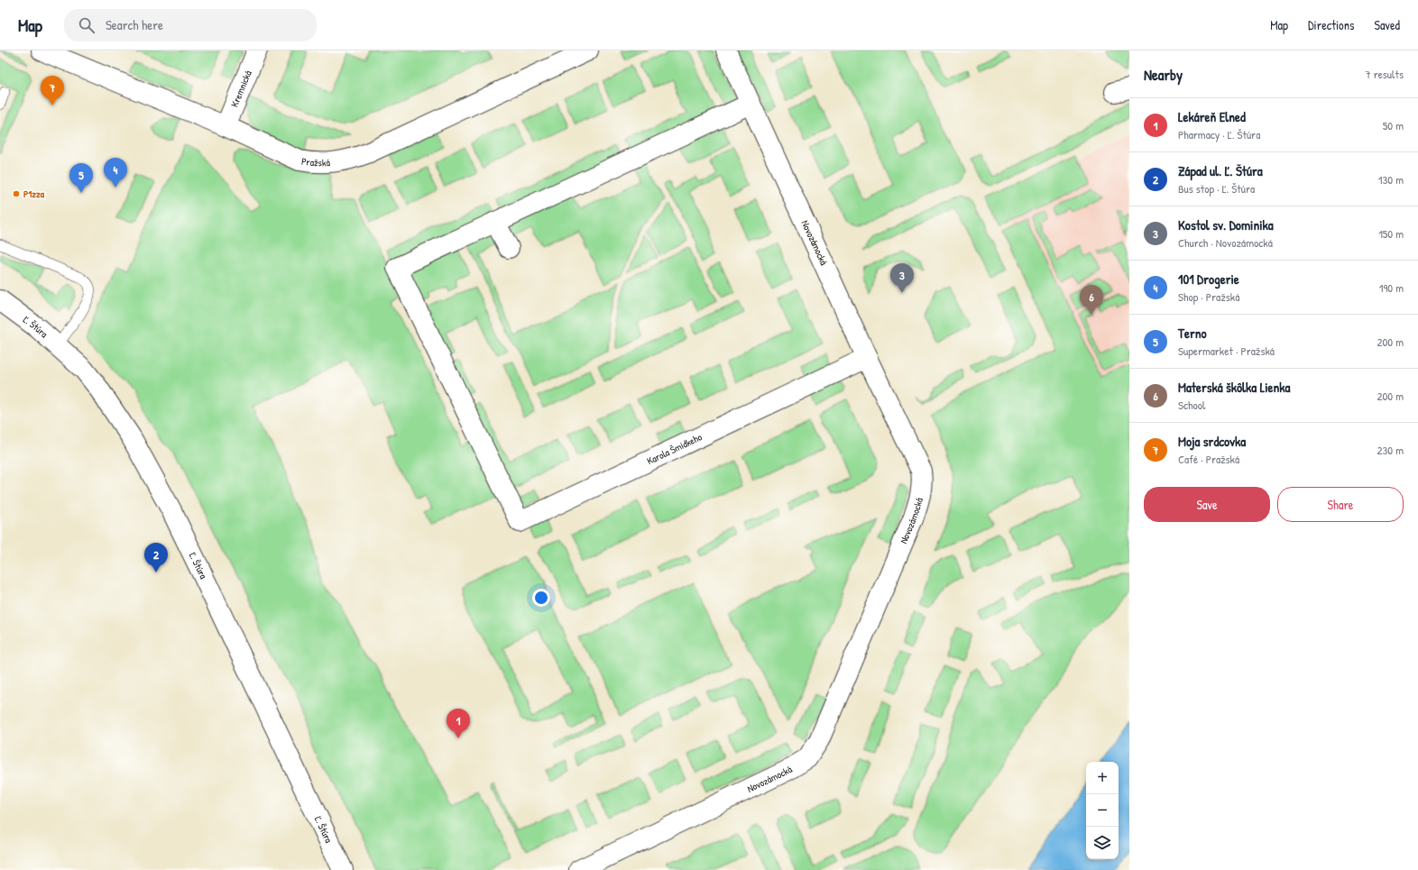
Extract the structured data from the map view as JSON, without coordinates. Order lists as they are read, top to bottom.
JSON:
{
  "streets": {
    "street": [
      "Kremnická",
      "Pražská",
      "Novozámocká",
      "Ľ. Štúra",
      "Karola Šmidkeho"
    ]
  },
  "crossings": [
    ["Kremnická", "Pražská"],
    ["Novozámocká", "Karola Šmidkeho"]
  ],
  "places": ["P1zza"],
  "page": {
    "header": "Map",
    "search": "Search here",
    "nav": ["Map", "Directions", "Saved"],
    "heading": ["Nearby", "7 results"],
    "pins": [
      "7",
      "4",
      "5",
      "3",
      "6",
      "2",
      "1"
    ],
    "list": [
      {
        "mark": "1",
        "name": "Lekáreň Elned",
        "note": "Pharmacy · Ľ. Štúra",
        "value": "50 m"
      },
      {
        "mark": "2",
        "name": "Západ ul. Ľ. Štúra",
        "note": "Bus stop · Ľ. Štúra",
        "value": "130 m"
      },
      {
        "mark": "3",
        "name": "Kostol sv. Dominika",
        "note": "Church · Novozámocká",
        "value": "150 m"
      },
      {
        "mark": "4",
        "name": "101 Drogerie",
        "note": "Shop · Pražská",
        "value": "190 m"
      },
      {
        "mark": "5",
        "name": "Terno",
        "note": "Supermarket · Pražská",
        "value": "200 m"
      },
      {
        "mark": "6",
        "name": "Materská škôlka Lienka",
        "note": "School",
        "value": "200 m"
      },
      {
        "mark": "7",
        "name": "Moja srdcovka",
        "note": "Café · Pražská",
        "value": "230 m"
      }
    ],
    "buttons": ["Save", "Share"],
    "map_buttons": ["+", "−"]
  }
}
